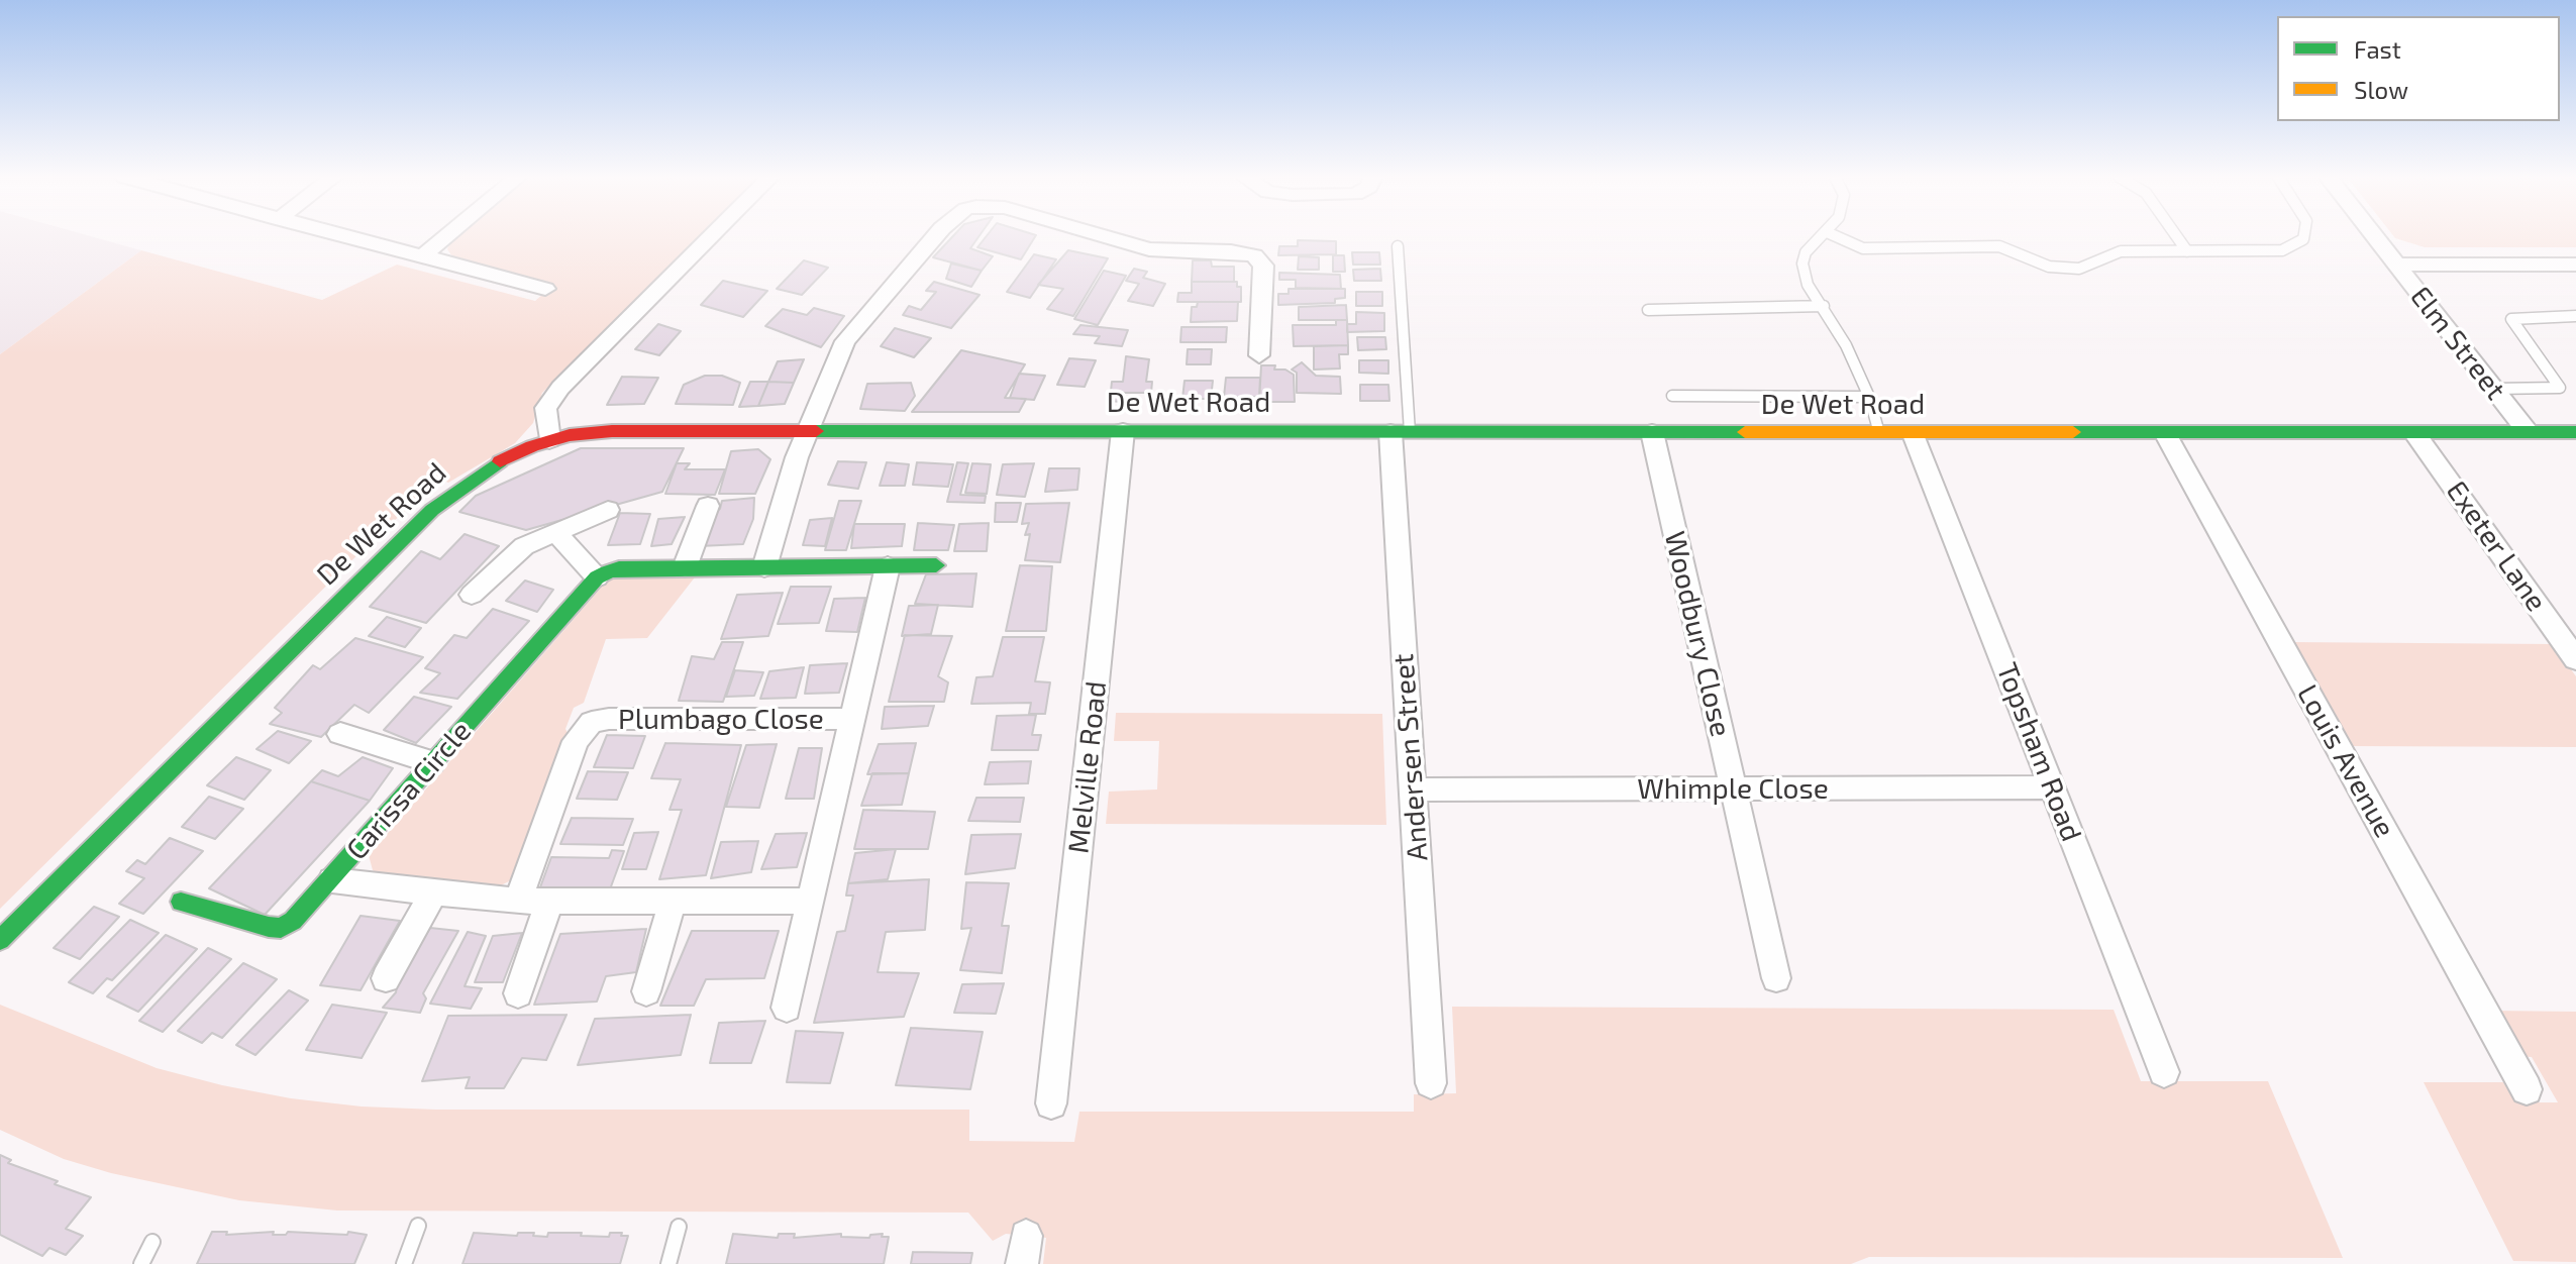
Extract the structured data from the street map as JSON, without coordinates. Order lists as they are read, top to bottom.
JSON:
{
  "streets": {
    "street": [
      "Elm Street",
      "De Wet Road",
      "Exeter Lane",
      "Woodbury Close",
      "Plumbago Close",
      "Topsham Road",
      "Andersen Street",
      "Louis Avenue",
      "Melville Road",
      "Whimple Close",
      "Carissa Circle"
    ]
  },
  "crossings": [
    ["Elm Street", "De Wet Road"],
    ["De Wet Road", "Exeter Lane"],
    ["De Wet Road", "Woodbury Close"],
    ["De Wet Road", "Topsham Road"],
    ["De Wet Road", "Andersen Street"],
    ["De Wet Road", "Louis Avenue"],
    ["De Wet Road", "Melville Road"],
    ["Woodbury Close", "Whimple Close"],
    ["Plumbago Close", "Carissa Circle"],
    ["Topsham Road", "Whimple Close"],
    ["Andersen Street", "Whimple Close"]
  ],
  "legend": ["Fast", "Slow"]
}
